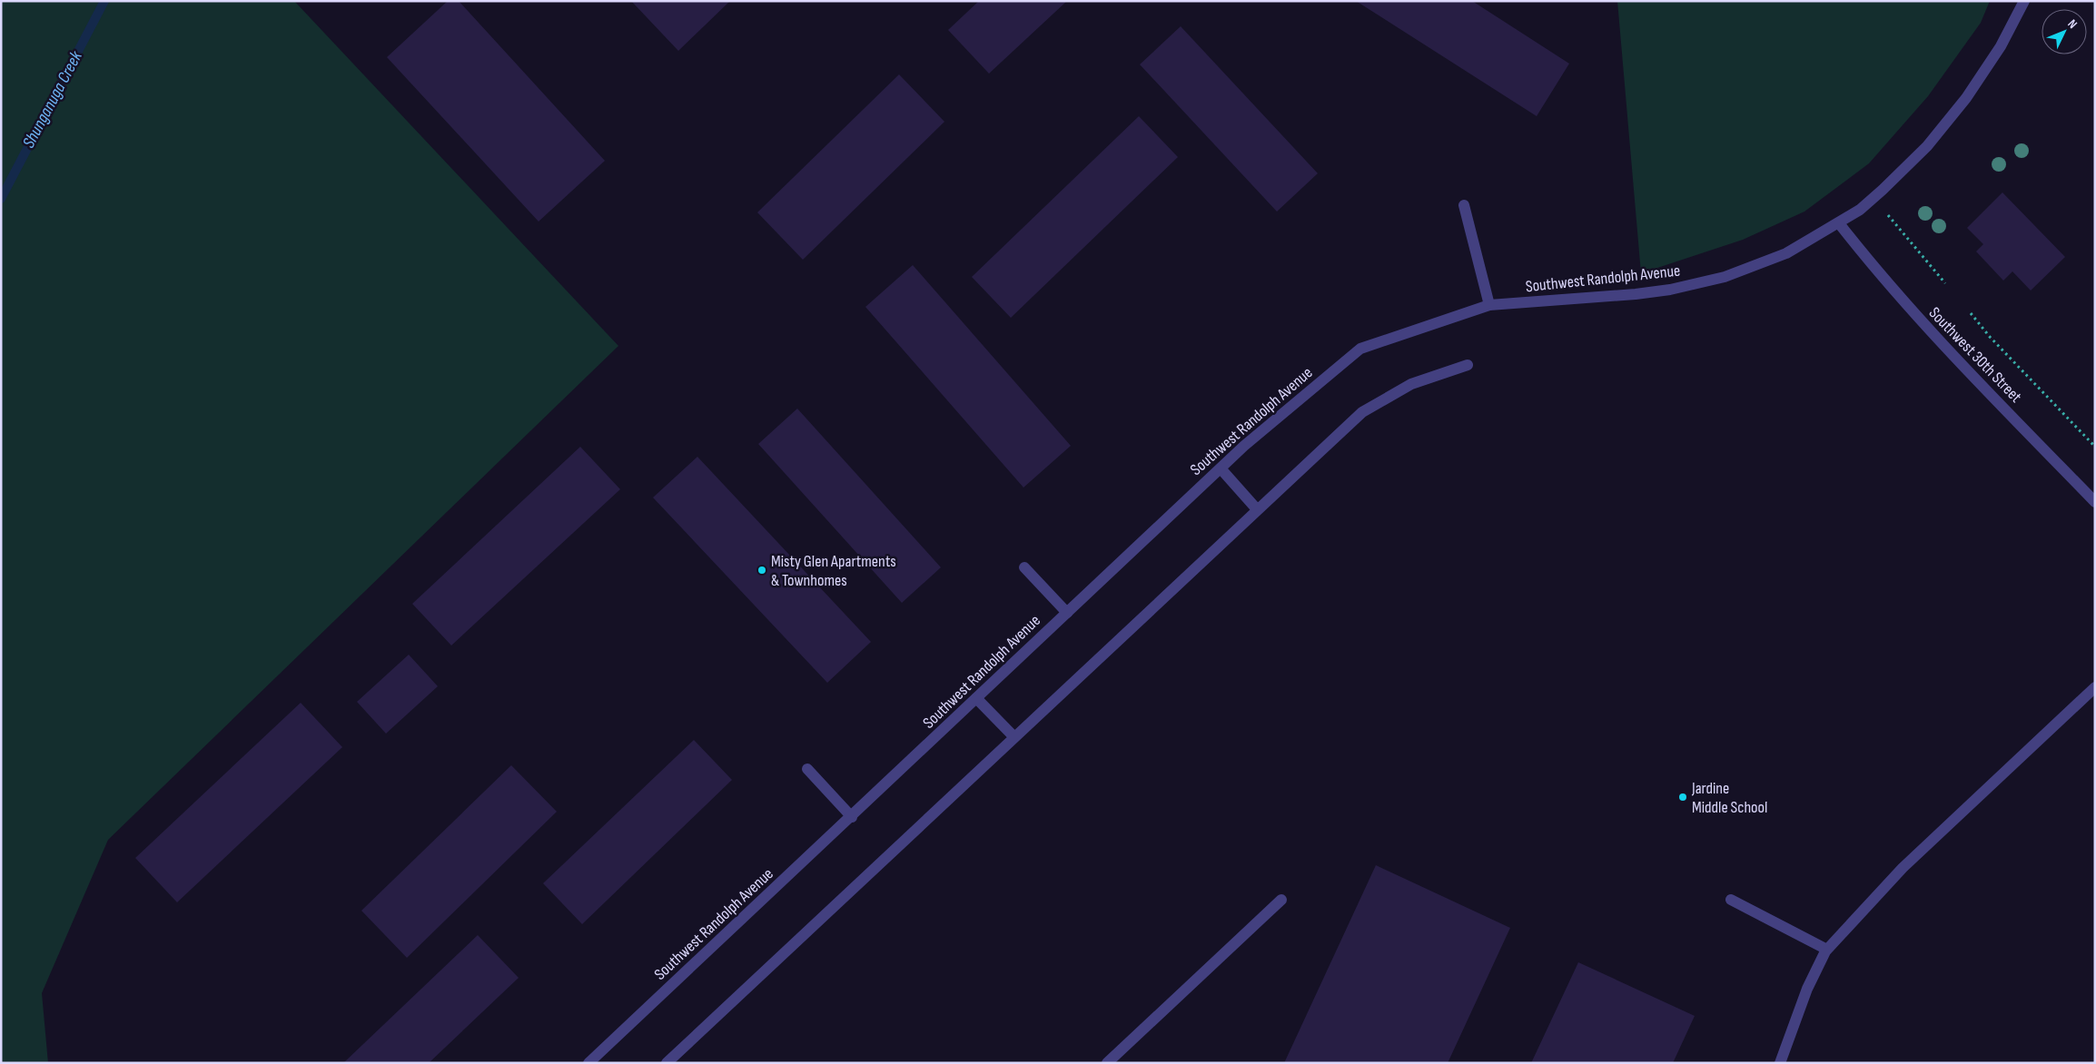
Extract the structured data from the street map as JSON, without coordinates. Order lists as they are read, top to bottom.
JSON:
{
  "streets": {
    "street": ["Southwest Randolph Avenue", "Southwest 30th Street"]
  },
  "crossings": [
    ["Southwest Randolph Avenue", "Southwest 30th Street"]
  ],
  "water": ["Shunganuga Creek"],
  "places": ["Misty Glen Apartments & Townhomes", "Jardine Middle School"],
  "north": "top right"
}
